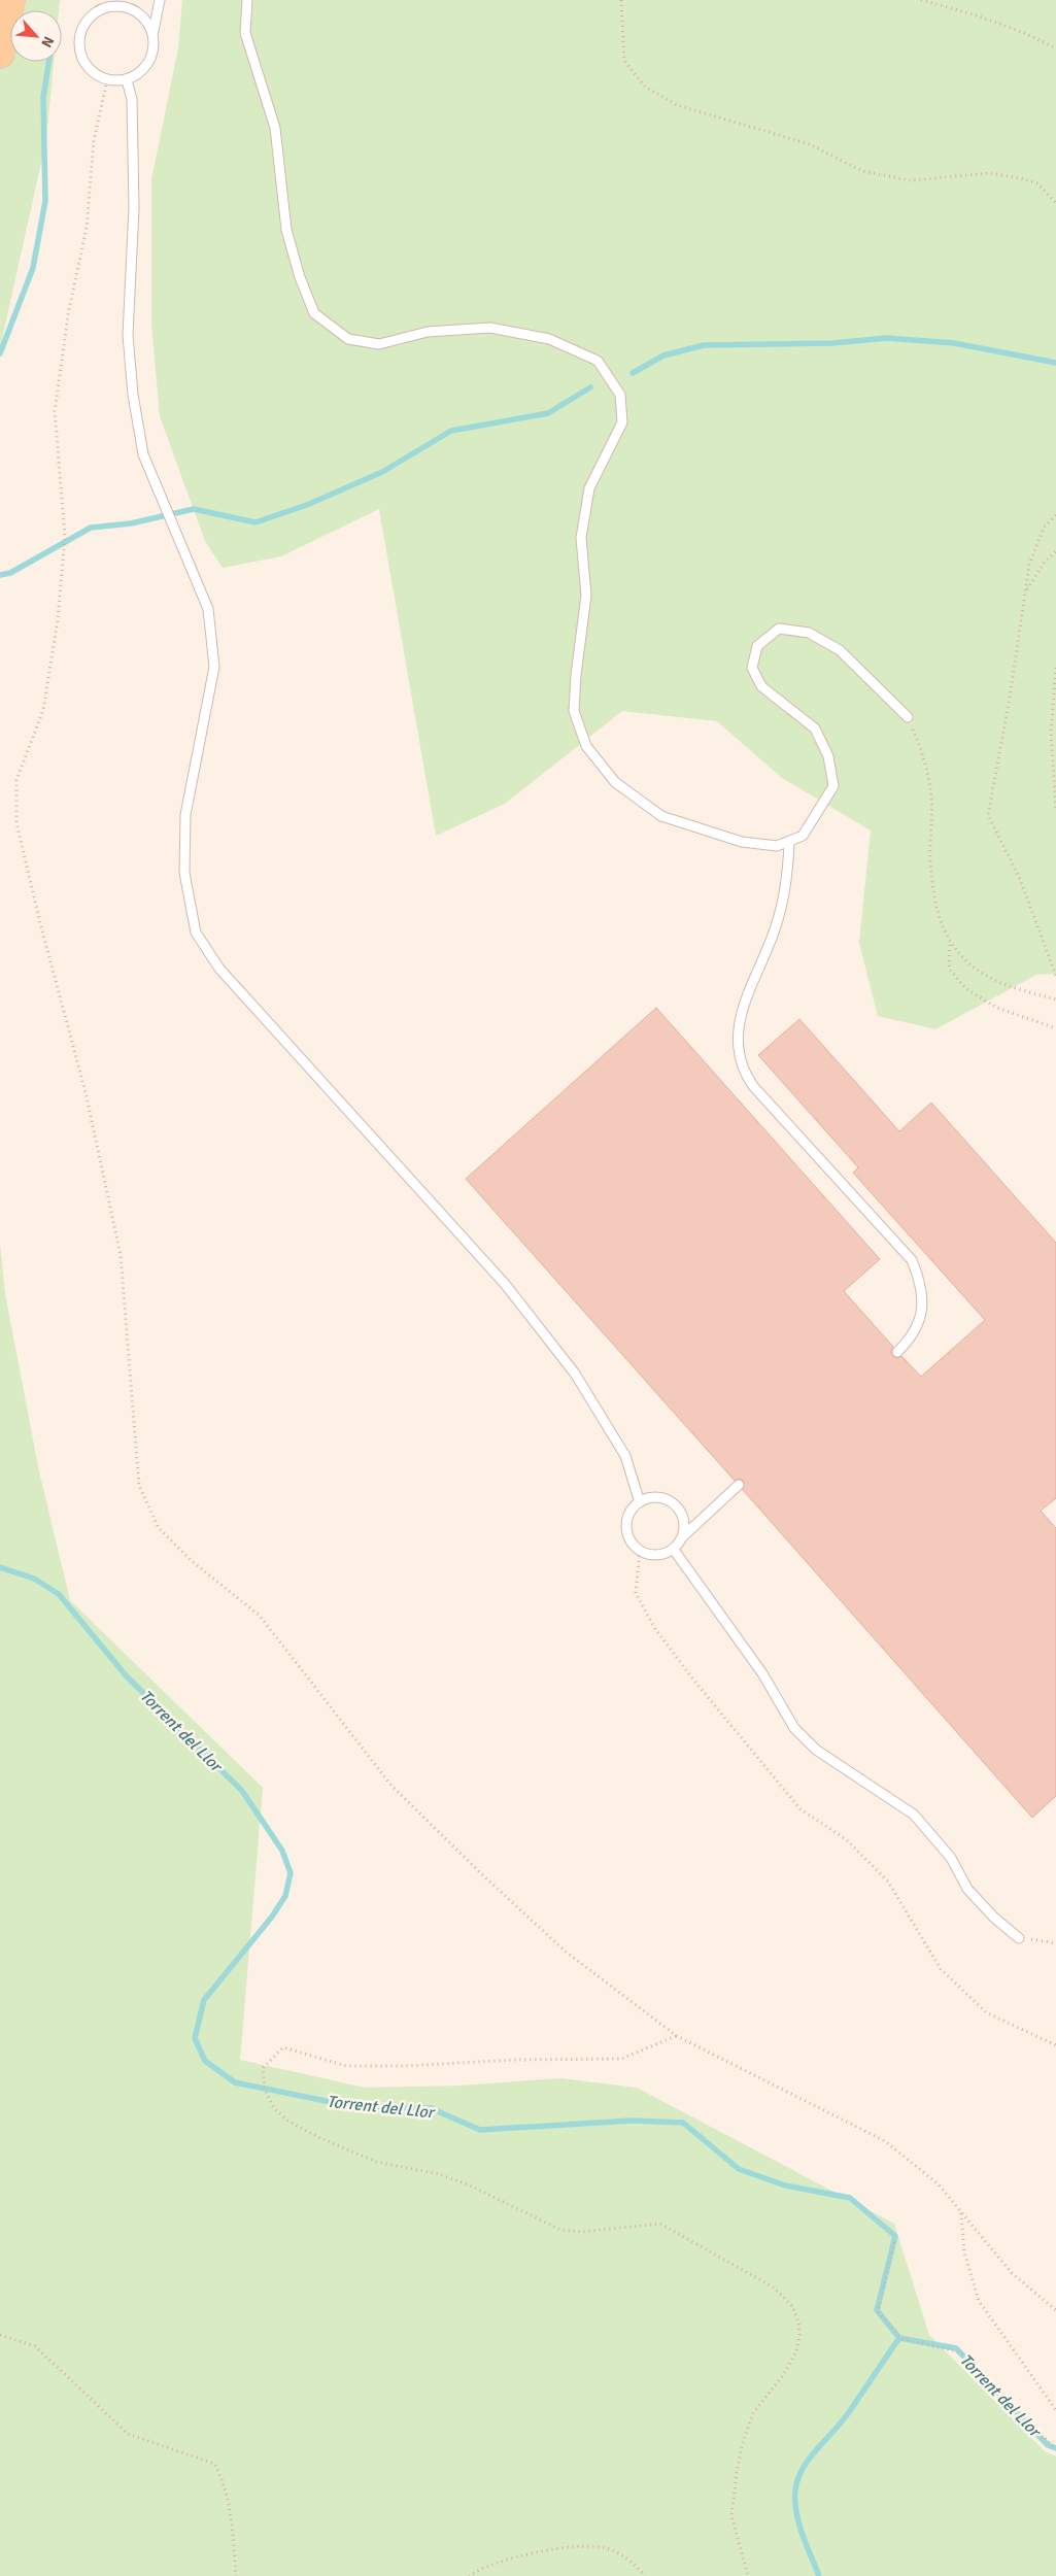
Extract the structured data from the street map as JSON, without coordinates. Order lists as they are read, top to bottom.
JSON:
{
  "water": ["Torrent del Llor"],
  "north": "bottom right"
}
